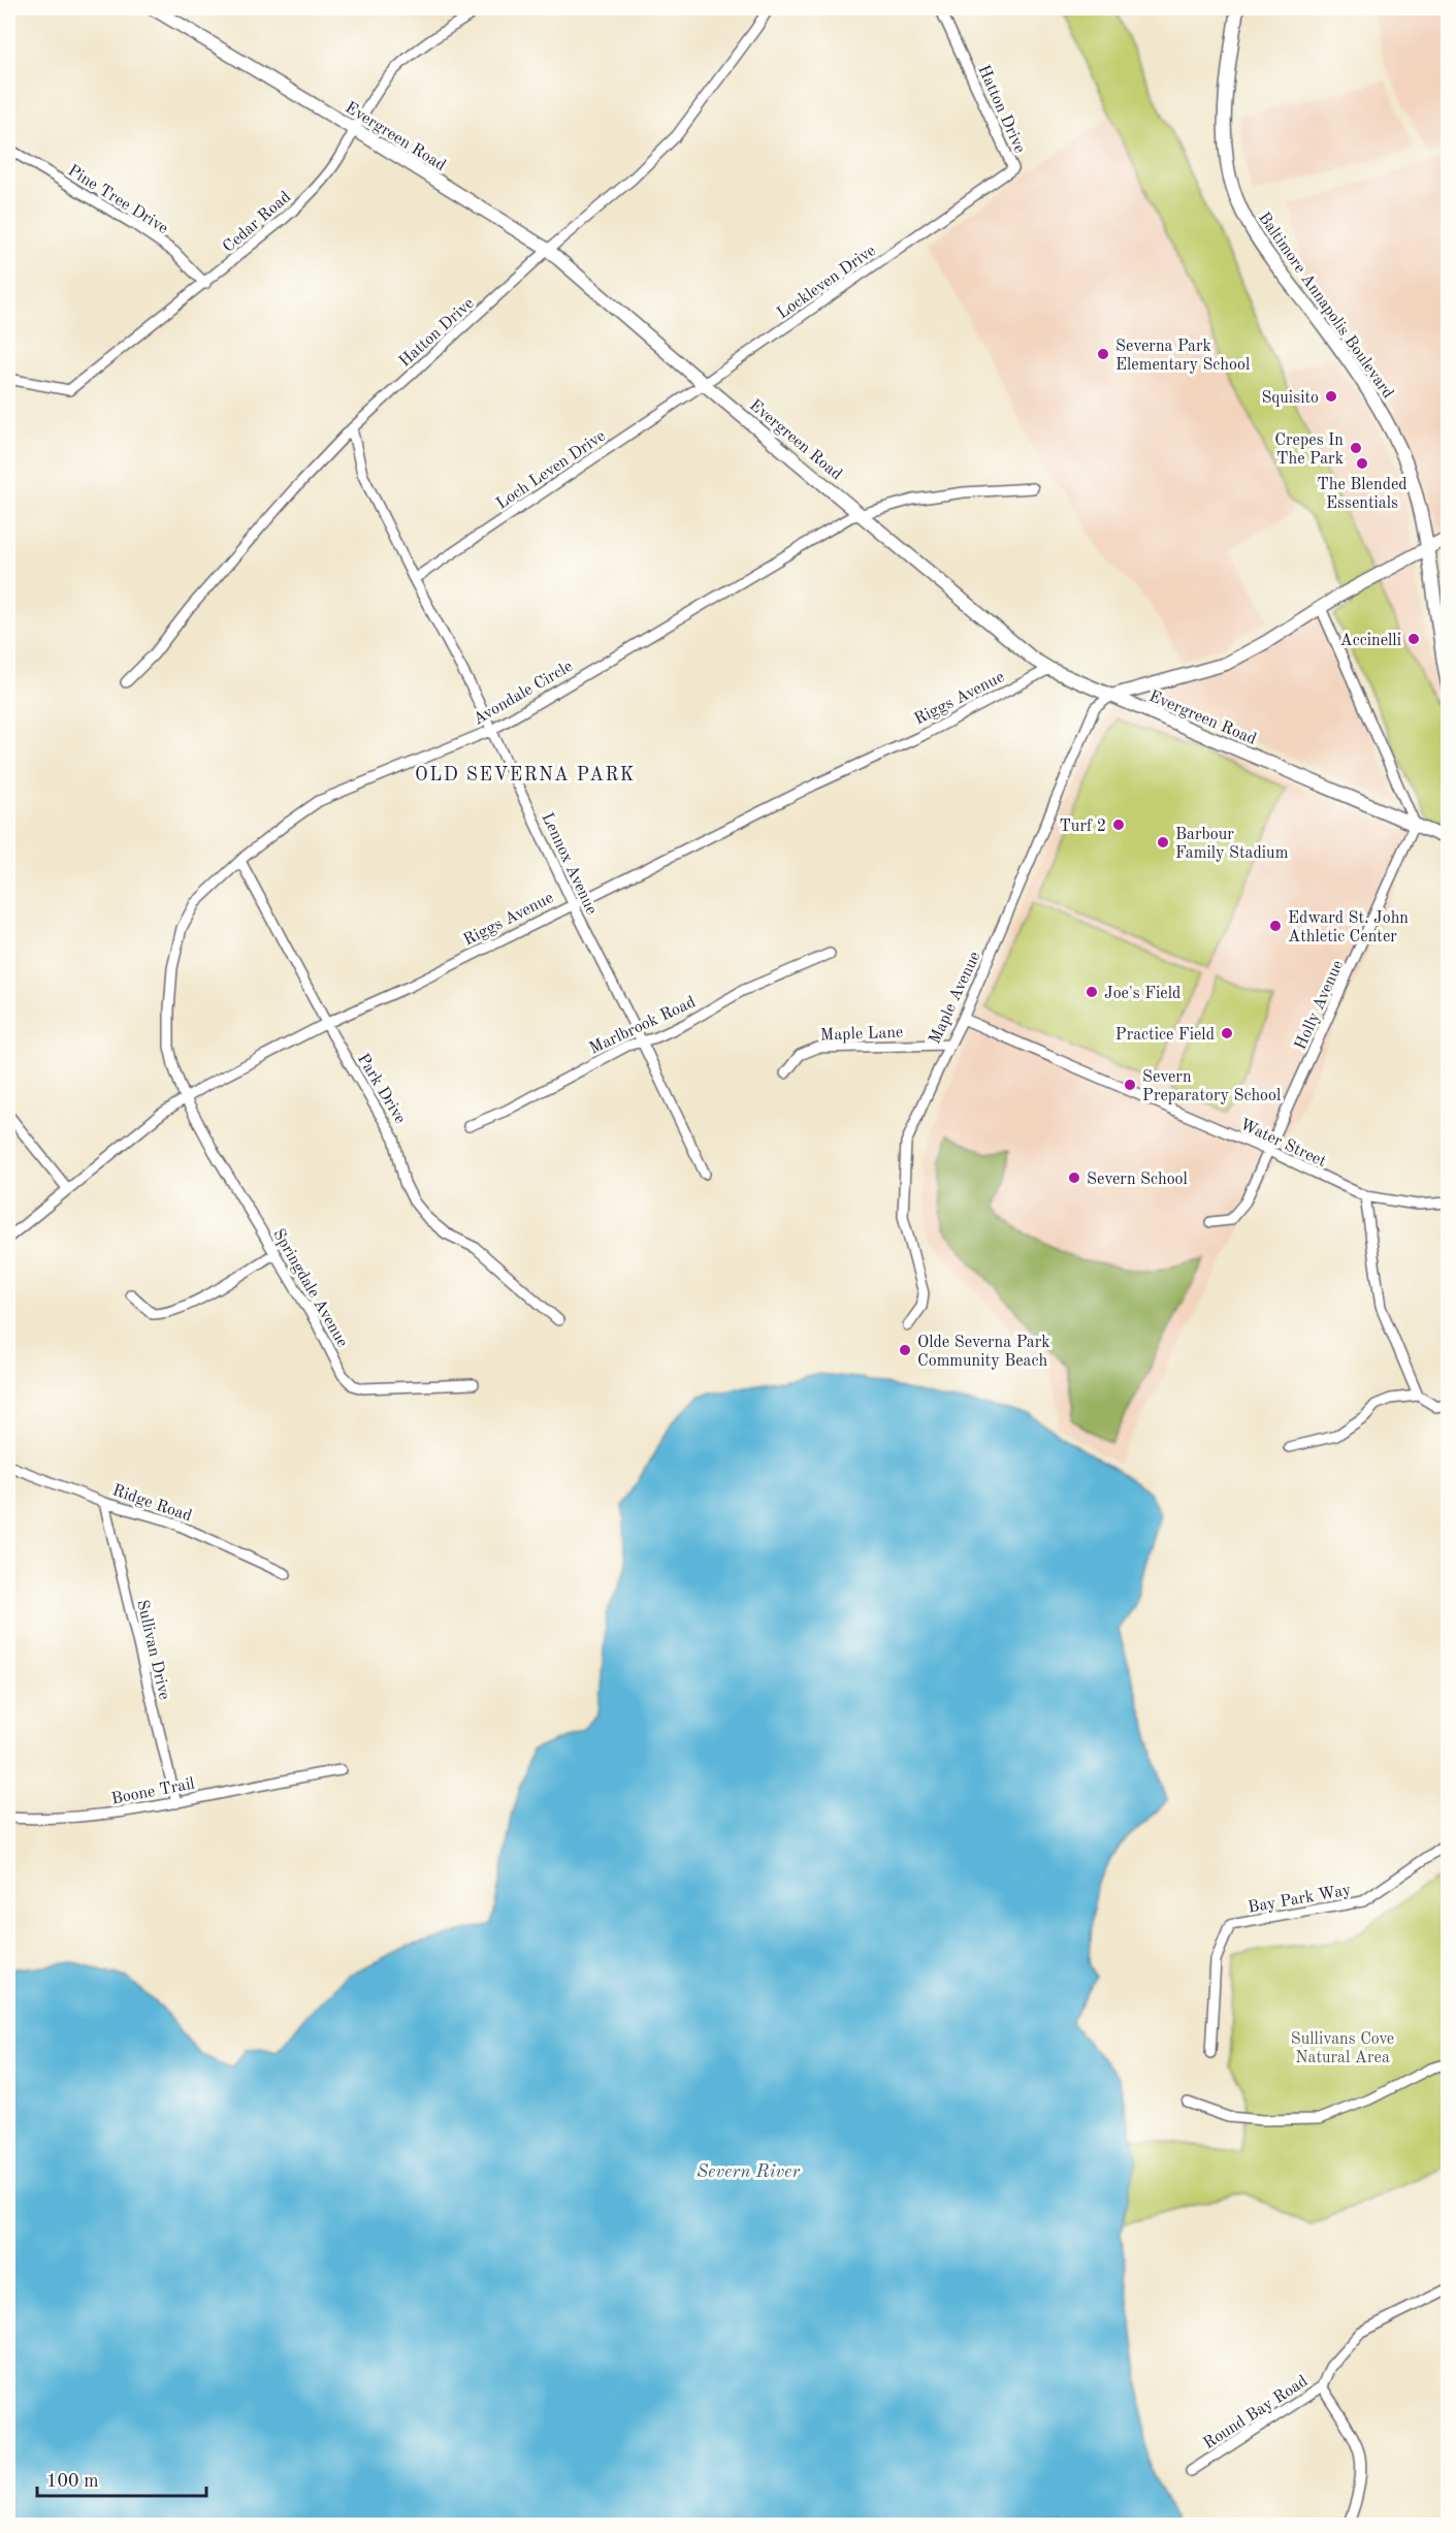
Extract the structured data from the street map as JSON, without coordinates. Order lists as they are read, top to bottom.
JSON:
{
  "streets": {
    "street": [
      "Hatton Drive",
      "Evergreen Road",
      "Pine Tree Drive",
      "Cedar Road",
      "Lockleven Drive",
      "Baltimore Annapolis Boulevard",
      "Loch Leven Drive",
      "Avondale Circle",
      "Riggs Avenue",
      "Lennox Avenue",
      "Maple Avenue",
      "Holly Avenue",
      "Marlbrook Road",
      "Maple Lane",
      "Park Drive",
      "Water Street",
      "Springdale Avenue",
      "Ridge Road",
      "Sullivan Drive",
      "Boone Trail",
      "Bay Park Way",
      "Round Bay Road"
    ]
  },
  "crossings": [
    ["Hatton Drive", "Evergreen Road"],
    ["Hatton Drive", "Lockleven Drive"],
    ["Hatton Drive", "Lennox Avenue"],
    ["Evergreen Road", "Cedar Road"],
    ["Evergreen Road", "Lockleven Drive"],
    ["Evergreen Road", "Loch Leven Drive"],
    ["Evergreen Road", "Avondale Circle"],
    ["Evergreen Road", "Riggs Avenue"],
    ["Evergreen Road", "Maple Avenue"],
    ["Evergreen Road", "Holly Avenue"],
    ["Pine Tree Drive", "Cedar Road"],
    ["Lockleven Drive", "Loch Leven Drive"],
    ["Loch Leven Drive", "Lennox Avenue"],
    ["Avondale Circle", "Riggs Avenue"],
    ["Avondale Circle", "Lennox Avenue"],
    ["Avondale Circle", "Park Drive"],
    ["Avondale Circle", "Springdale Avenue"],
    ["Riggs Avenue", "Lennox Avenue"],
    ["Riggs Avenue", "Park Drive"],
    ["Riggs Avenue", "Springdale Avenue"],
    ["Lennox Avenue", "Marlbrook Road"],
    ["Maple Avenue", "Maple Lane"],
    ["Maple Avenue", "Water Street"],
    ["Holly Avenue", "Water Street"],
    ["Ridge Road", "Sullivan Drive"],
    ["Sullivan Drive", "Boone Trail"]
  ],
  "districts": ["OLD SEVERNA PARK"],
  "water": ["Severn River"],
  "parks": ["Sullivans Cove Natural Area"],
  "places": [
    "Severna Park Elementary School",
    "Squisito",
    "Crepes In The Park",
    "The Blended Essentials",
    "Accinelli",
    "Turf 2",
    "Barbour Family Stadium",
    "Edward St. John Athletic Center",
    "Joe's Field",
    "Practice Field",
    "Severn Preparatory School",
    "Severn School",
    "Olde Severna Park Community Beach"
  ],
  "scale_bar": "100 m"
}
